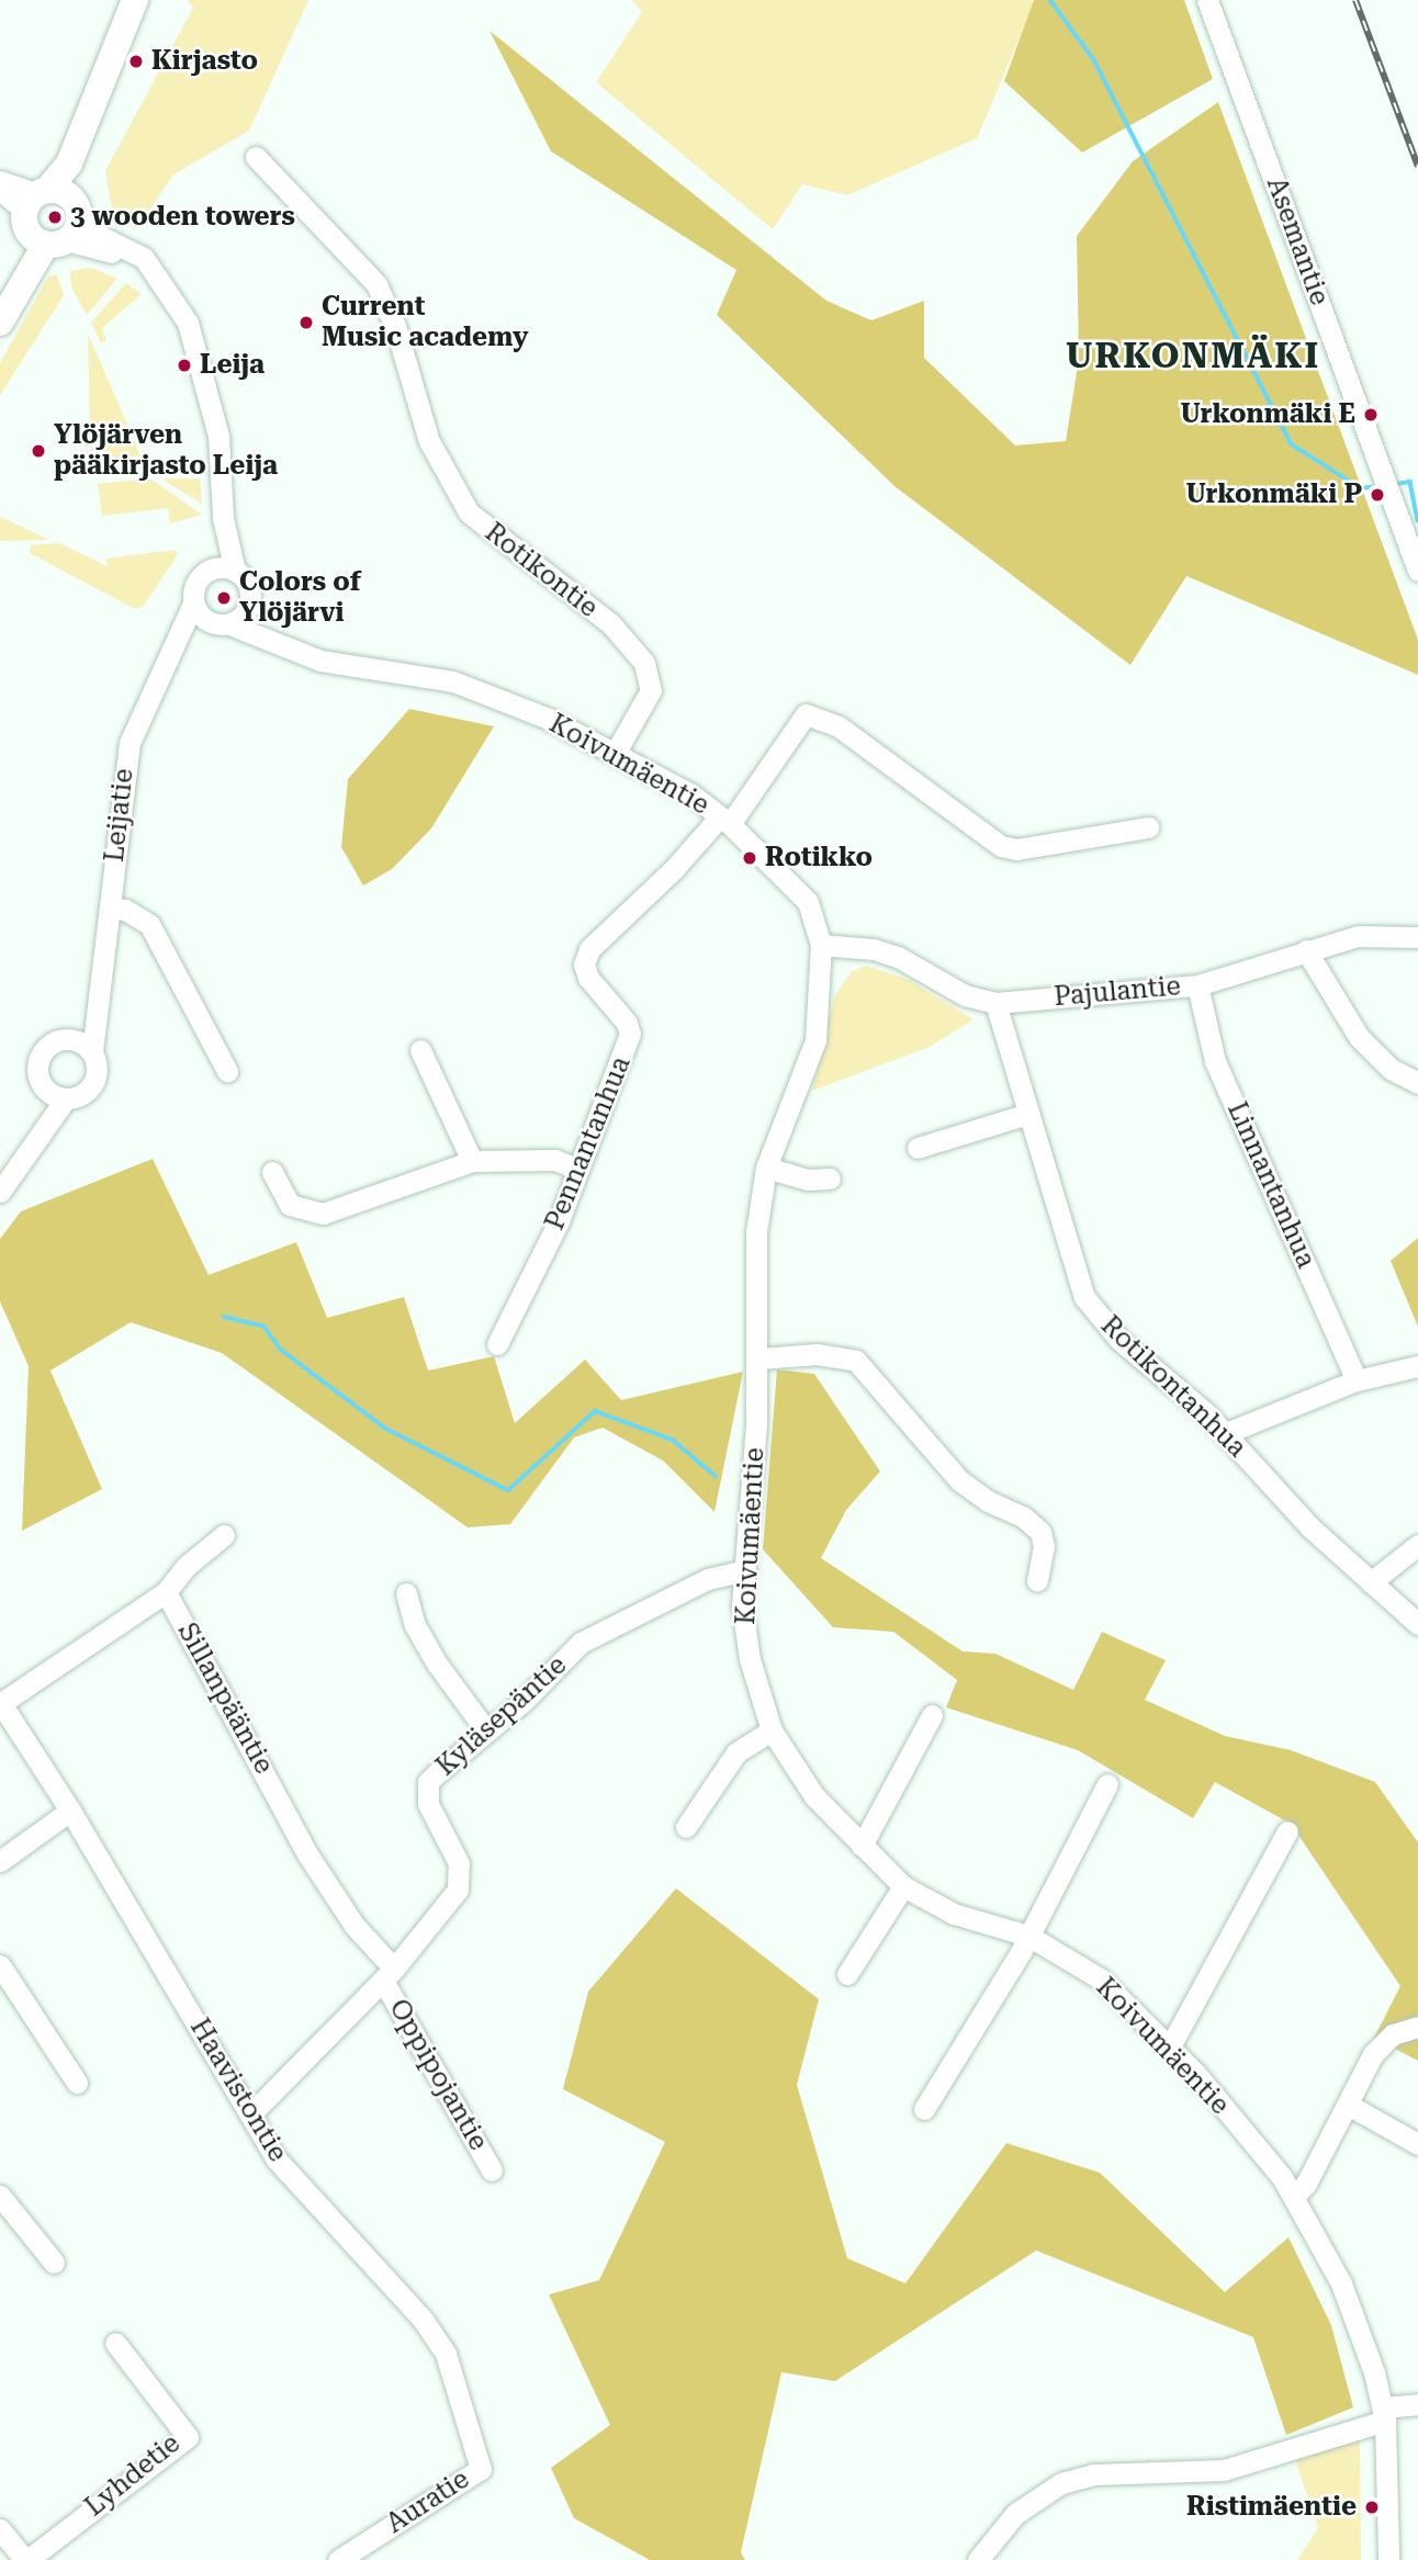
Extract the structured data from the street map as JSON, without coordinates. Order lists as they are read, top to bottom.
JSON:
{
  "streets": {
    "street": [
      "Asemantie",
      "Rotikontie",
      "Koivumäentie",
      "Leijatie",
      "Pajulantie",
      "Pennantanhua",
      "Linnantanhua",
      "Rotikontanhua",
      "Sillanpääntie",
      "Kyläsepäntie",
      "Oppipojantie",
      "Haavistontie",
      "Lyhdetie",
      "Auratie"
    ]
  },
  "crossings": [
    ["Rotikontie", "Koivumäentie"],
    ["Koivumäentie", "Leijatie"],
    ["Koivumäentie", "Pajulantie"],
    ["Koivumäentie", "Pennantanhua"],
    ["Koivumäentie", "Kyläsepäntie"],
    ["Pajulantie", "Linnantanhua"],
    ["Pajulantie", "Rotikontanhua"],
    ["Sillanpääntie", "Kyläsepäntie"],
    ["Sillanpääntie", "Oppipojantie"],
    ["Sillanpääntie", "Haavistontie"],
    ["Kyläsepäntie", "Oppipojantie"],
    ["Kyläsepäntie", "Haavistontie"],
    ["Haavistontie", "Auratie"]
  ],
  "districts": ["URKONMÄKI"],
  "places": [
    "Kirjasto",
    "3 wooden towers",
    "Current Music academy",
    "Leija",
    "Urkonmäki E",
    "Ylöjärven pääkirjasto Leija",
    "Urkonmäki P",
    "Colors of Ylöjärvi",
    "Rotikko",
    "Ristimäentie"
  ]
}
